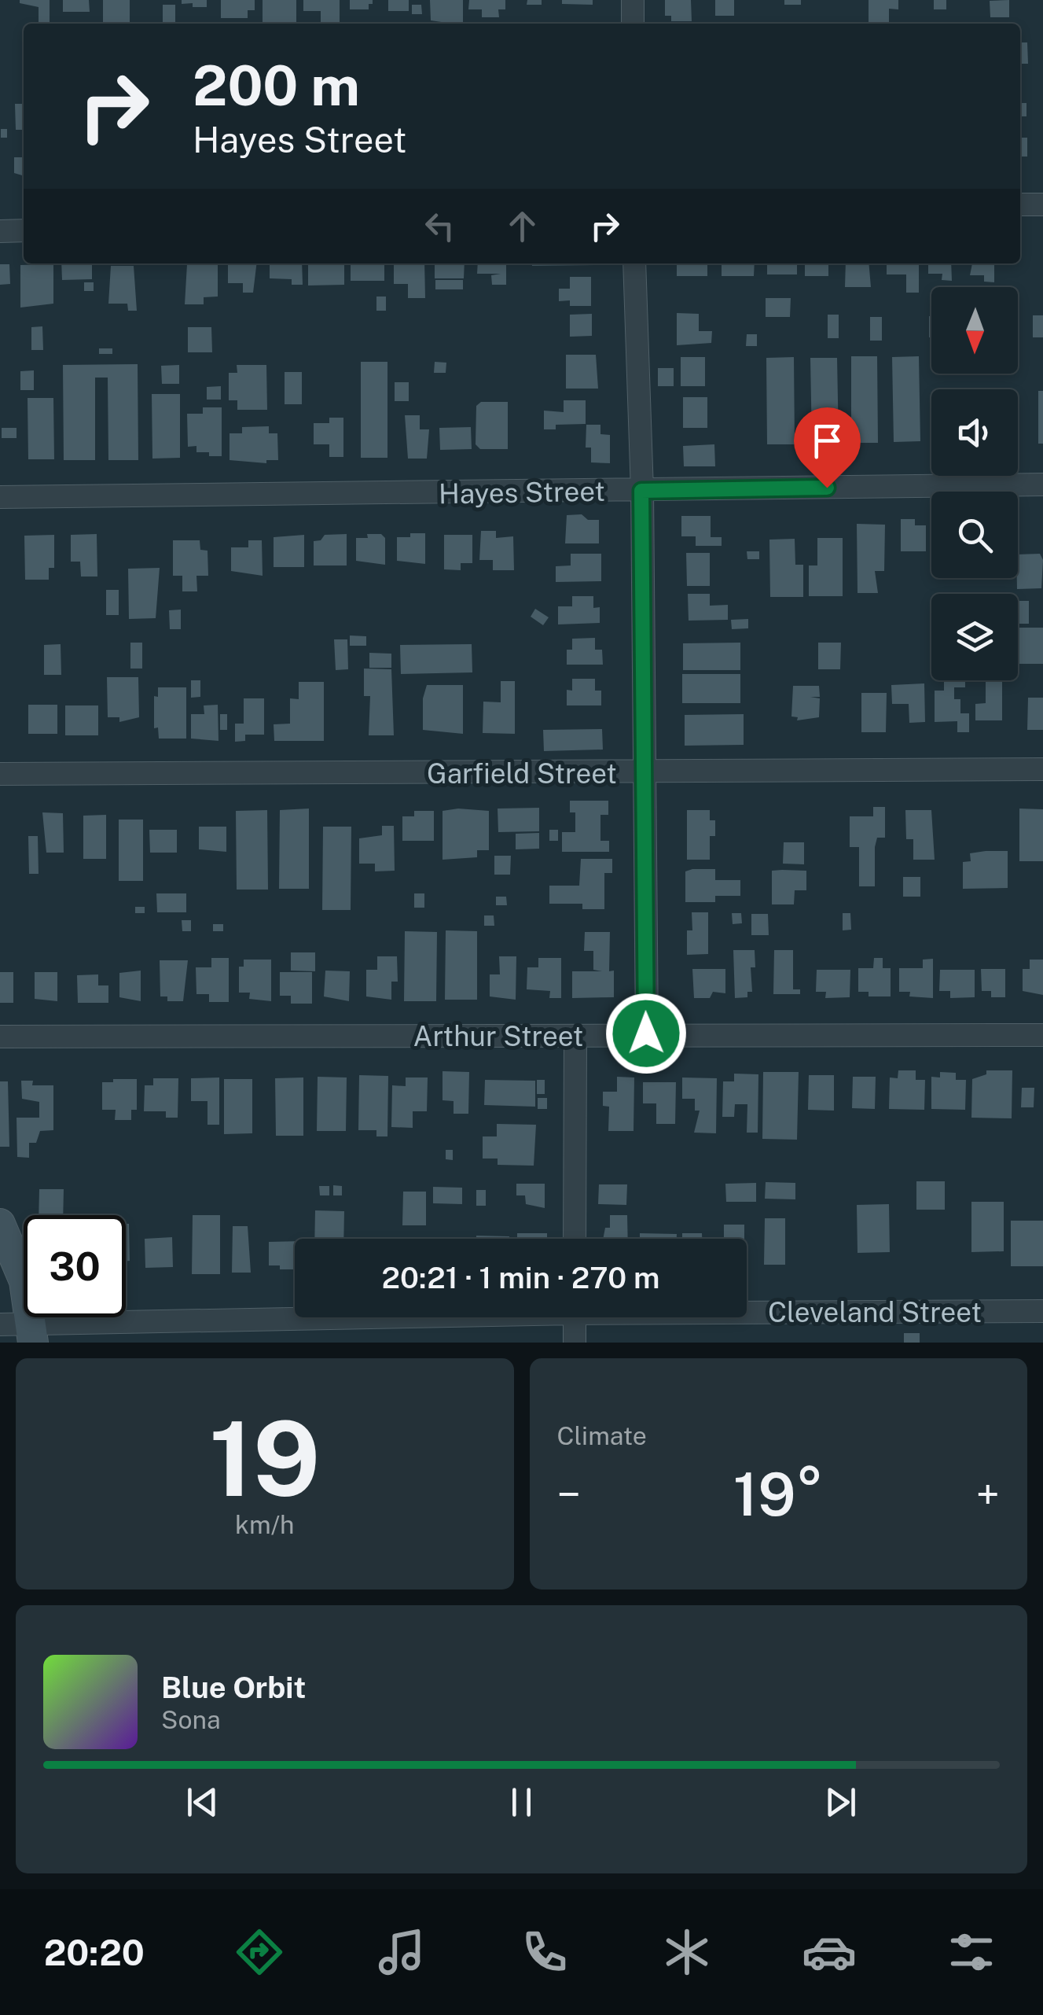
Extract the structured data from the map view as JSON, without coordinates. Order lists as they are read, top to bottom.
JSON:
{
  "streets": {
    "street": [
      "Hayes Street",
      "Garfield Street",
      "Arthur Street",
      "Cleveland Street"
    ]
  },
  "north": "bottom",
  "page": {
    "turn": ["200 m", "Hayes Street"],
    "limit": "30",
    "trip": "20:21 · 1 min · 270 m",
    "tile": [
      ["19", "km/h"],
      "Climate"
    ],
    "heat": ["−", "19°", "+"],
    "song": ["Blue Orbit", "Sona"],
    "tabs": "20:20"
  }
}
